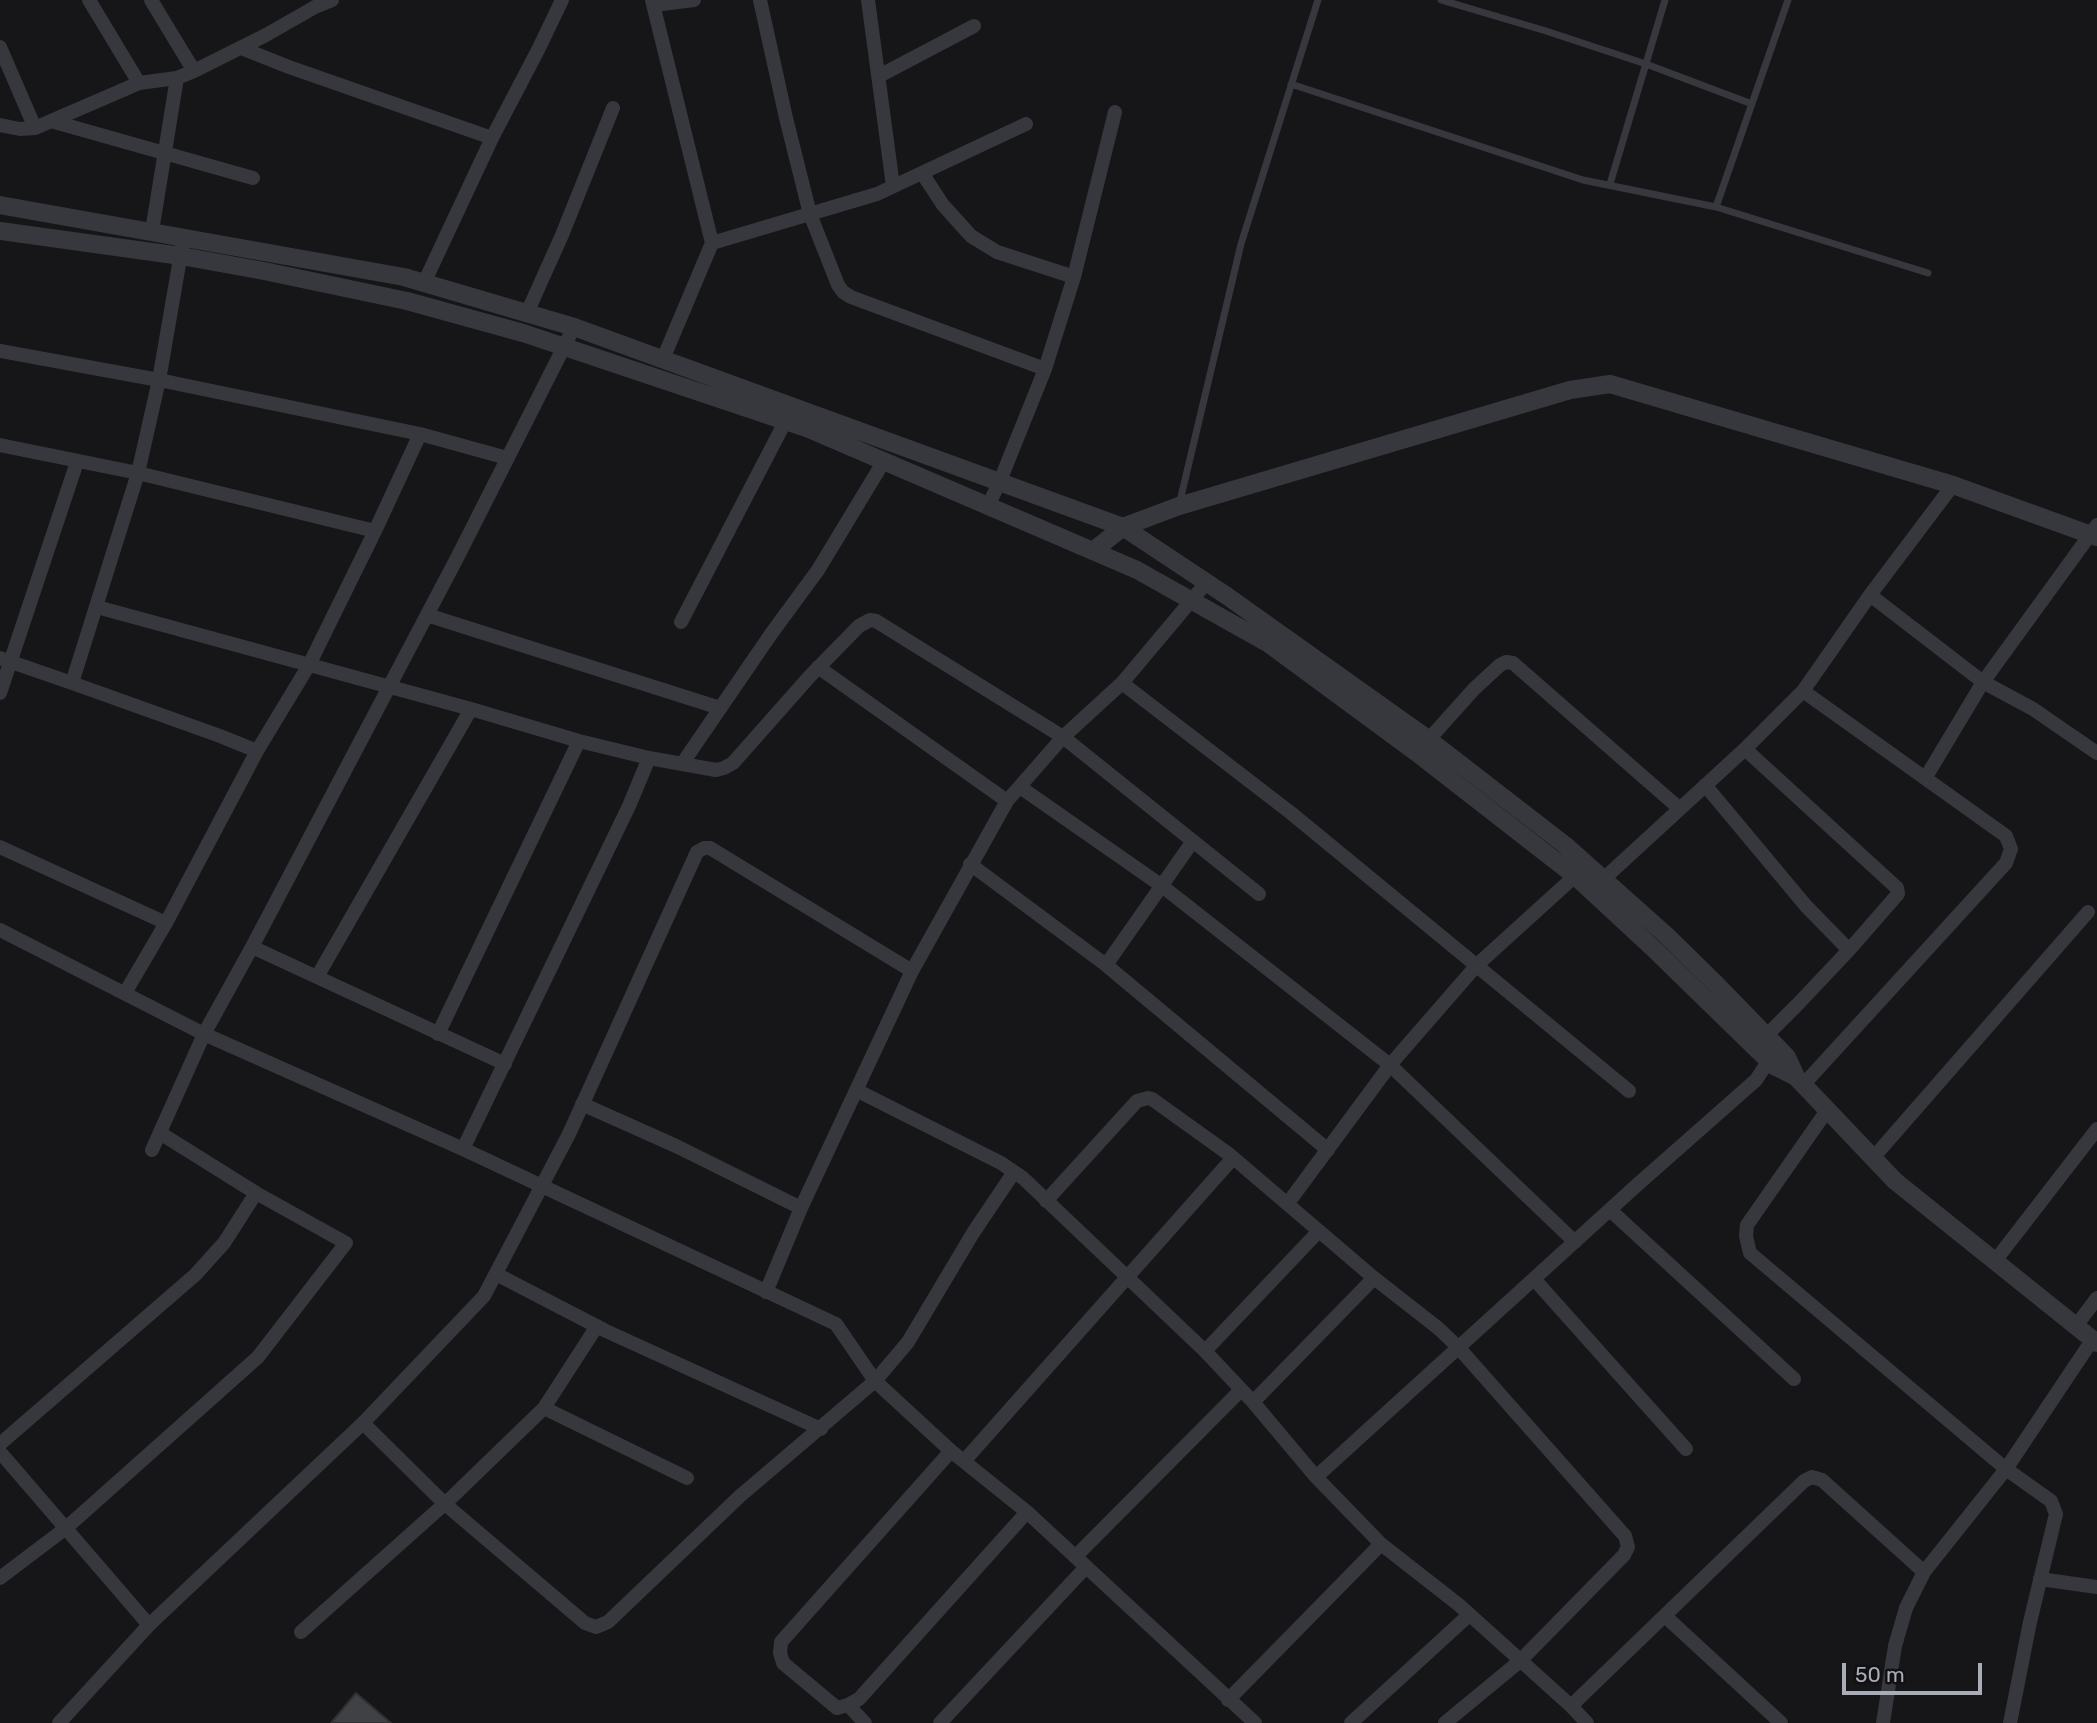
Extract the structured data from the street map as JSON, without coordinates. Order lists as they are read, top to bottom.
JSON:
{
  "scale_bar": "50 m"
}
